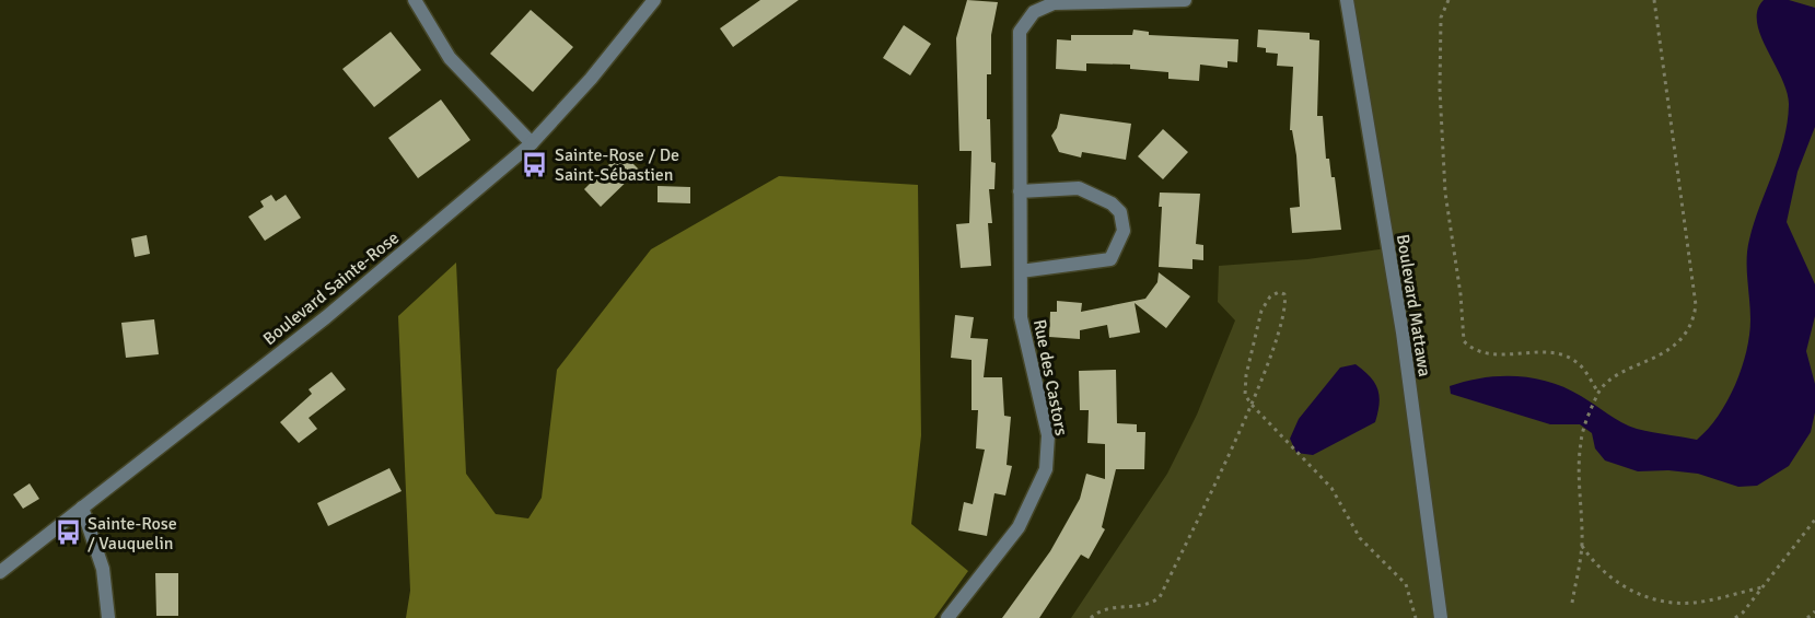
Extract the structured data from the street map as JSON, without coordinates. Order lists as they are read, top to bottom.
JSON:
{
  "streets": {
    "street": ["Boulevard Sainte-Rose", "Boulevard Mattawa", "Rue des Castors"]
  },
  "places": {
    "bus stop": ["Sainte-Rose / De Saint-Sébastien", "Sainte-Rose / Vauquelin"]
  }
}
